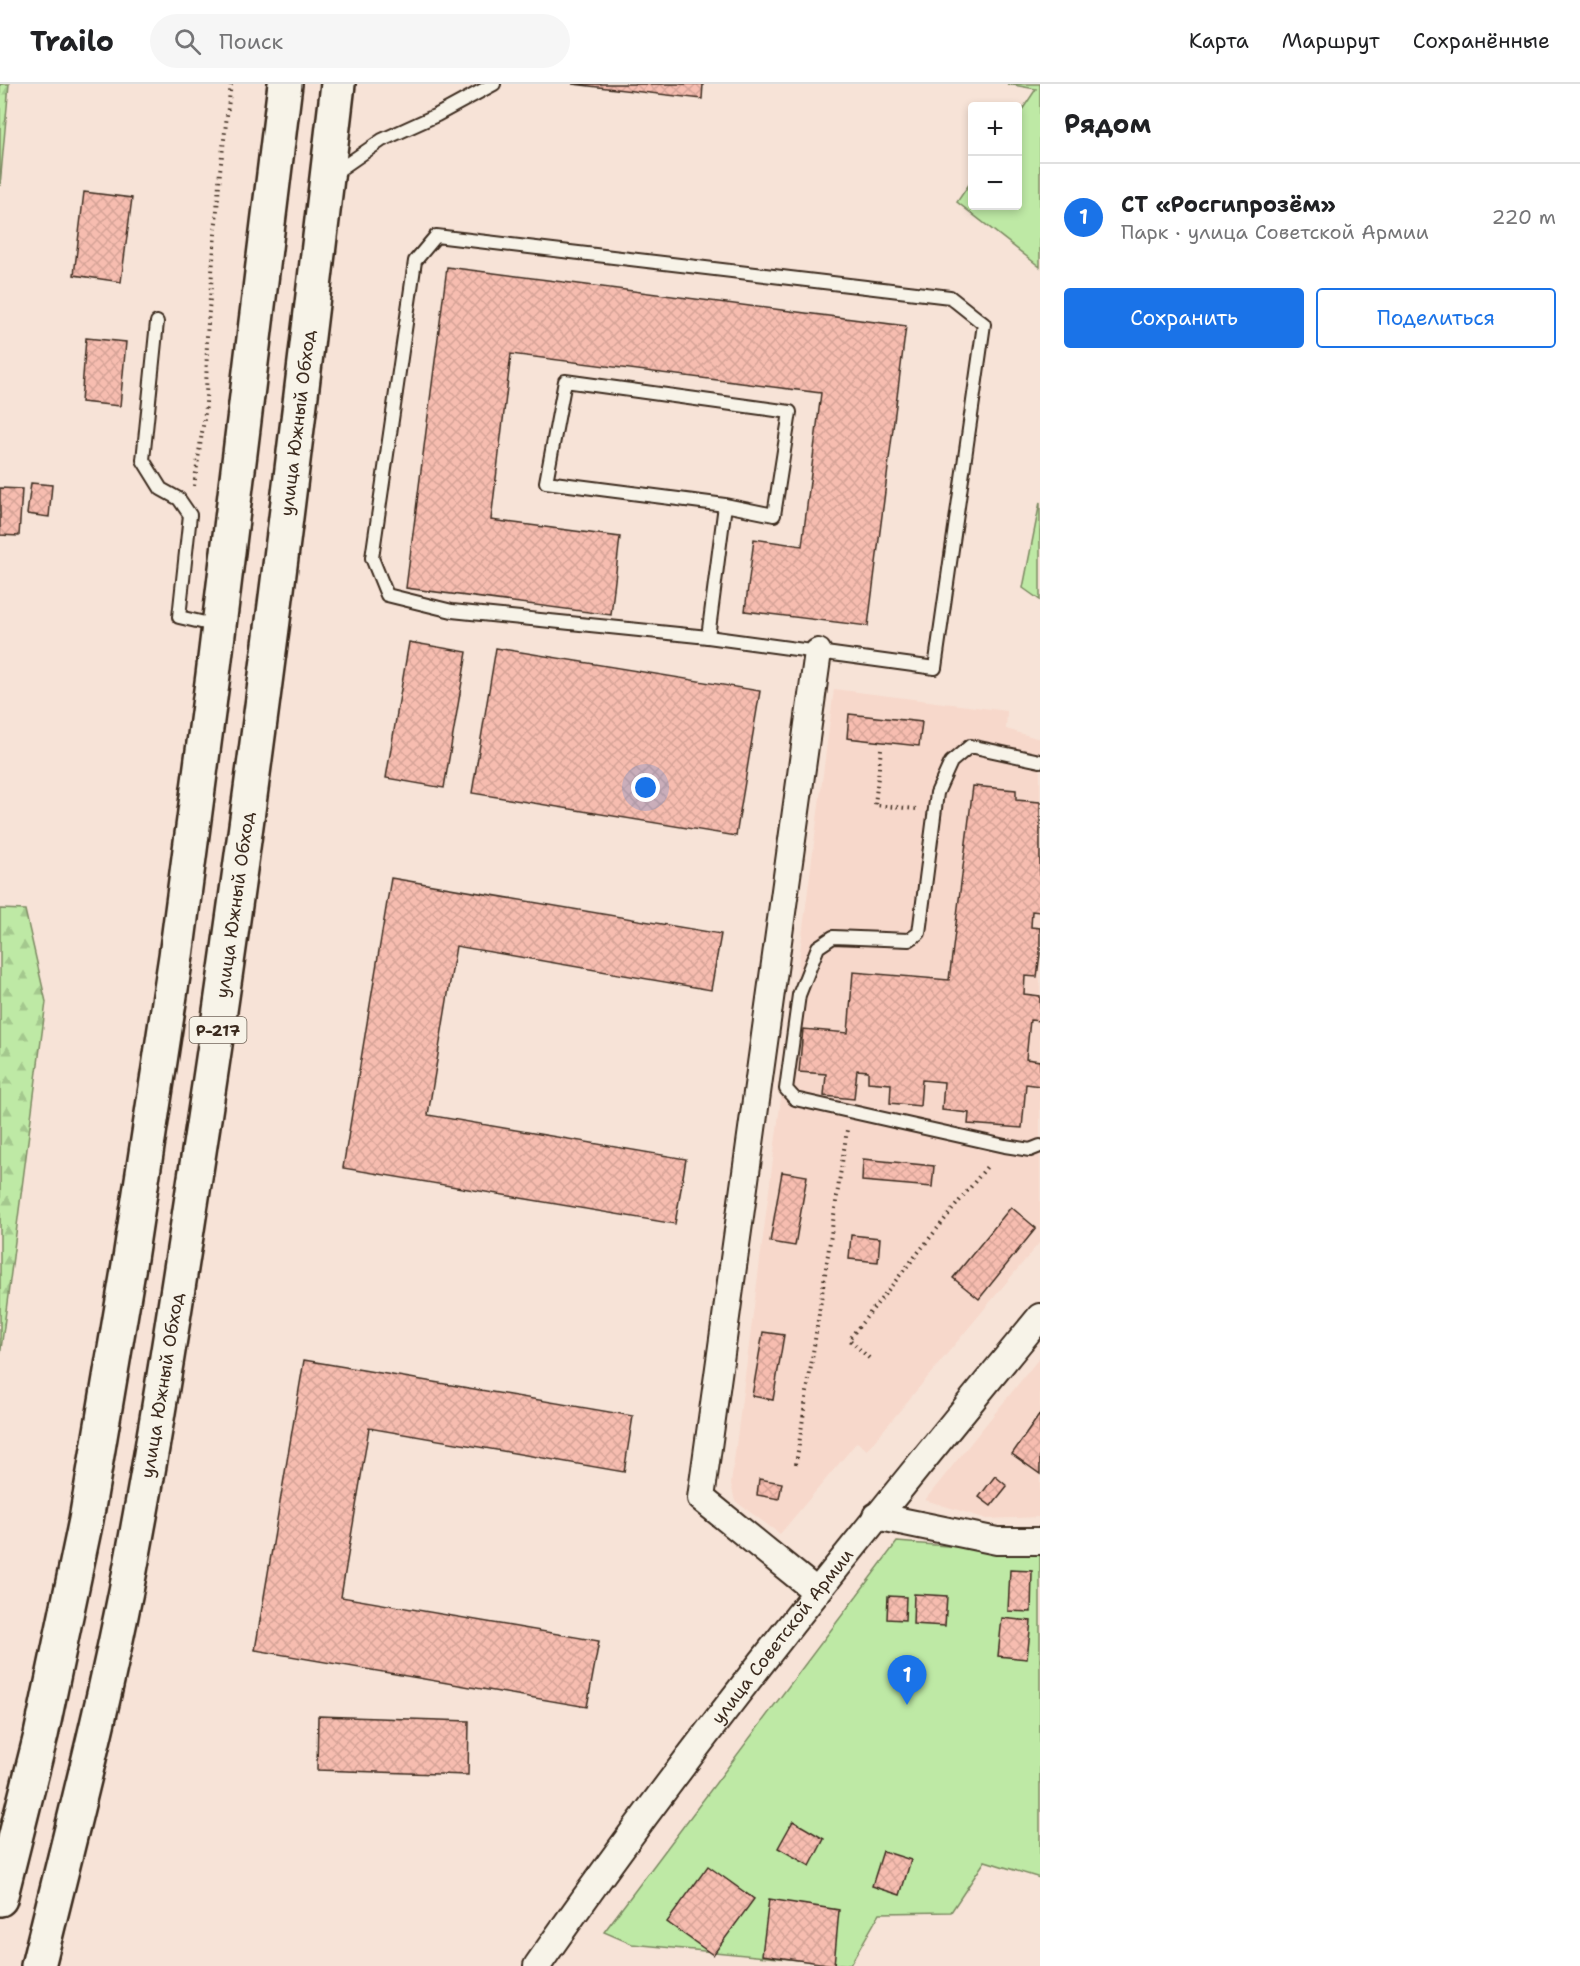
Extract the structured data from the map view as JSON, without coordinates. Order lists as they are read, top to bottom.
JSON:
{
  "streets": {
    "main road": ["улица Южный Обход", "Р-217"],
    "street": ["улица Советской Армии"]
  },
  "page": {
    "header": "Trailo",
    "search": "Поиск",
    "nav": ["Карта", "Маршрут", "Сохранённые"],
    "heading": "Рядом",
    "map_buttons": ["+", "−"],
    "list": [
      {
        "mark": "1",
        "name": "СТ «Росгипрозём»",
        "note": "Парк · улица Советской Армии",
        "value": "220 m"
      }
    ],
    "buttons": ["Сохранить", "Поделиться"],
    "pins": "1"
  }
}
